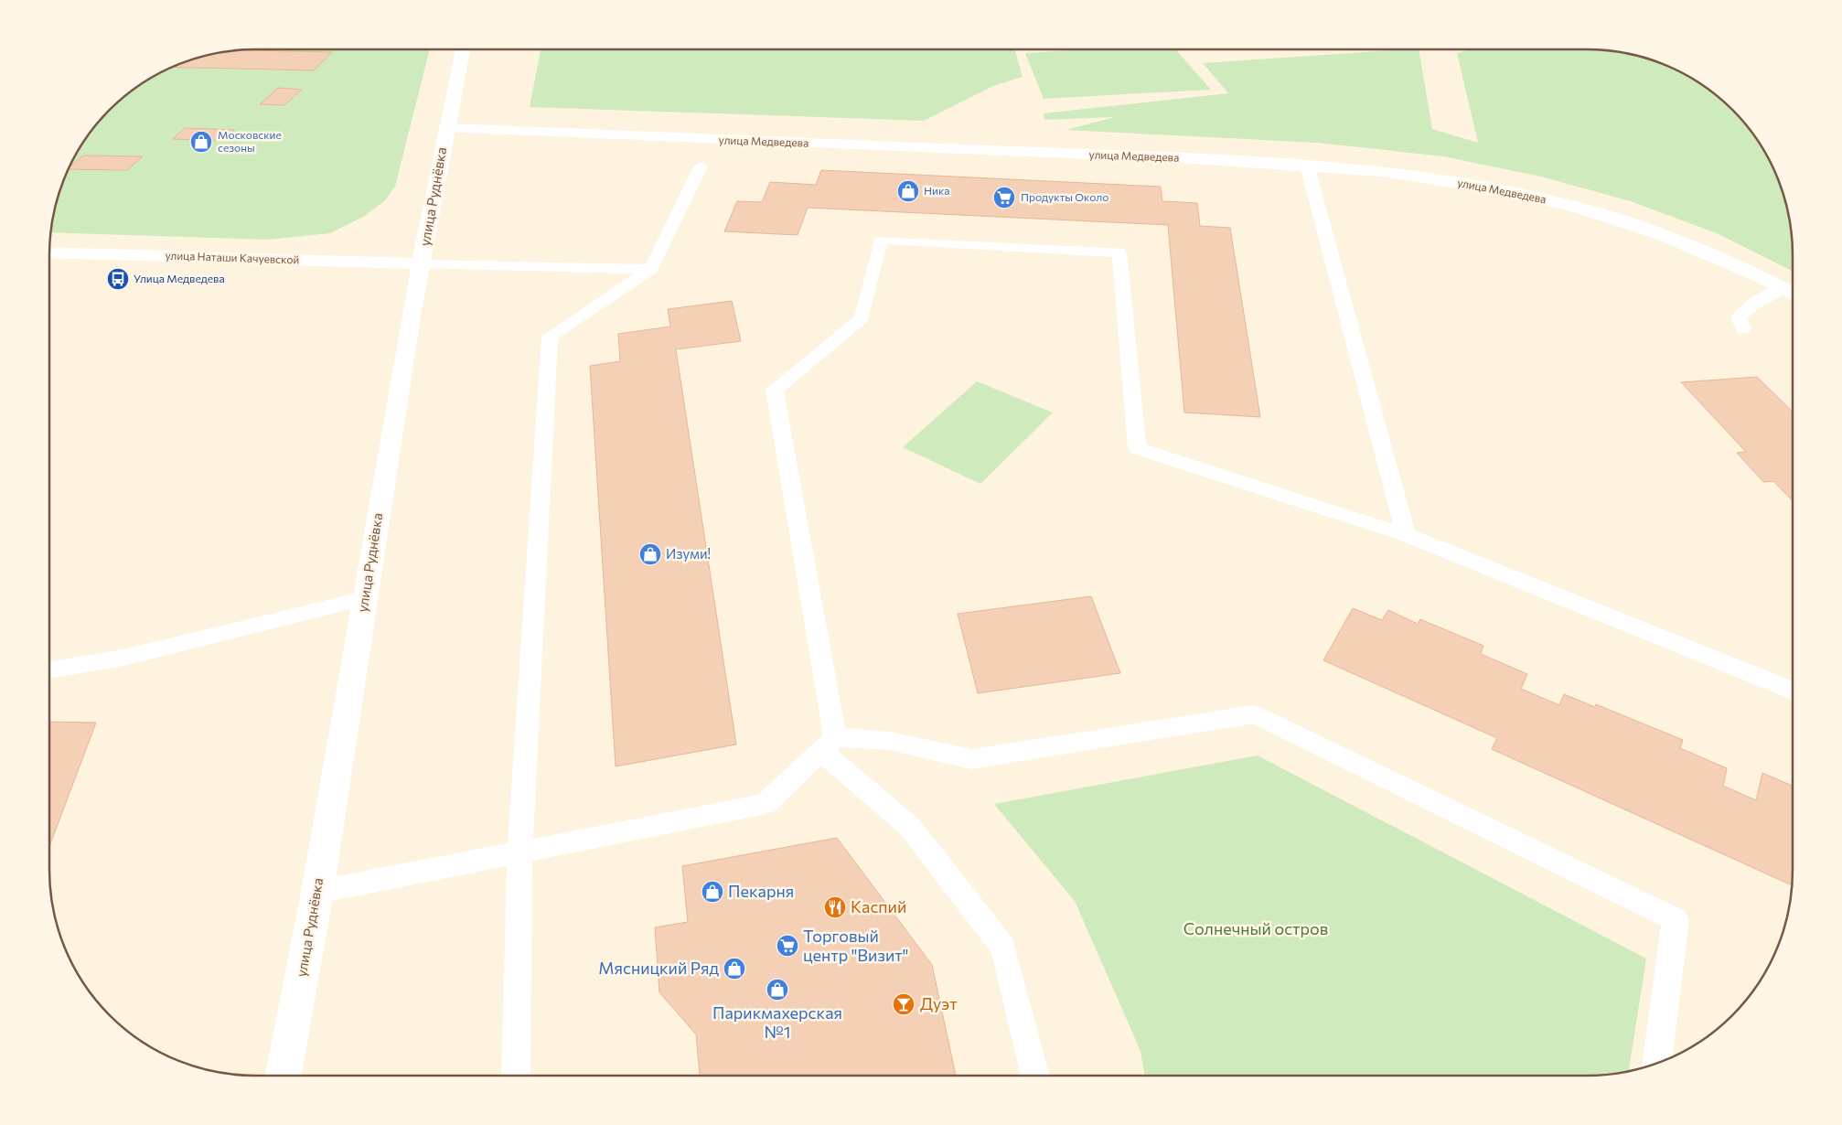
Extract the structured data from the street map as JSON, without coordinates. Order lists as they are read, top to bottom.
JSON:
{
  "streets": {
    "street": ["улица Медведева", "улица Руднёвка", "улица Наташи Качуевской"]
  },
  "crossings": [
    ["улица Медведева", "улица Руднёвка"],
    ["улица Руднёвка", "улица Наташи Качуевской"]
  ],
  "parks": ["Солнечный остров"],
  "places": {
    "shop": [
      "Московские сезоны",
      "Ника",
      "Изуми!",
      "Пекарня",
      "Мясницкий Ряд",
      "Парикмахерская №1"
    ],
    "supermarket": ["Продукты Около", "Торговый центр \"Визит\""],
    "bus stop": ["Улица Медведева"],
    "restaurant": ["Каспий"],
    "bar": ["Дуэт"]
  }
}
